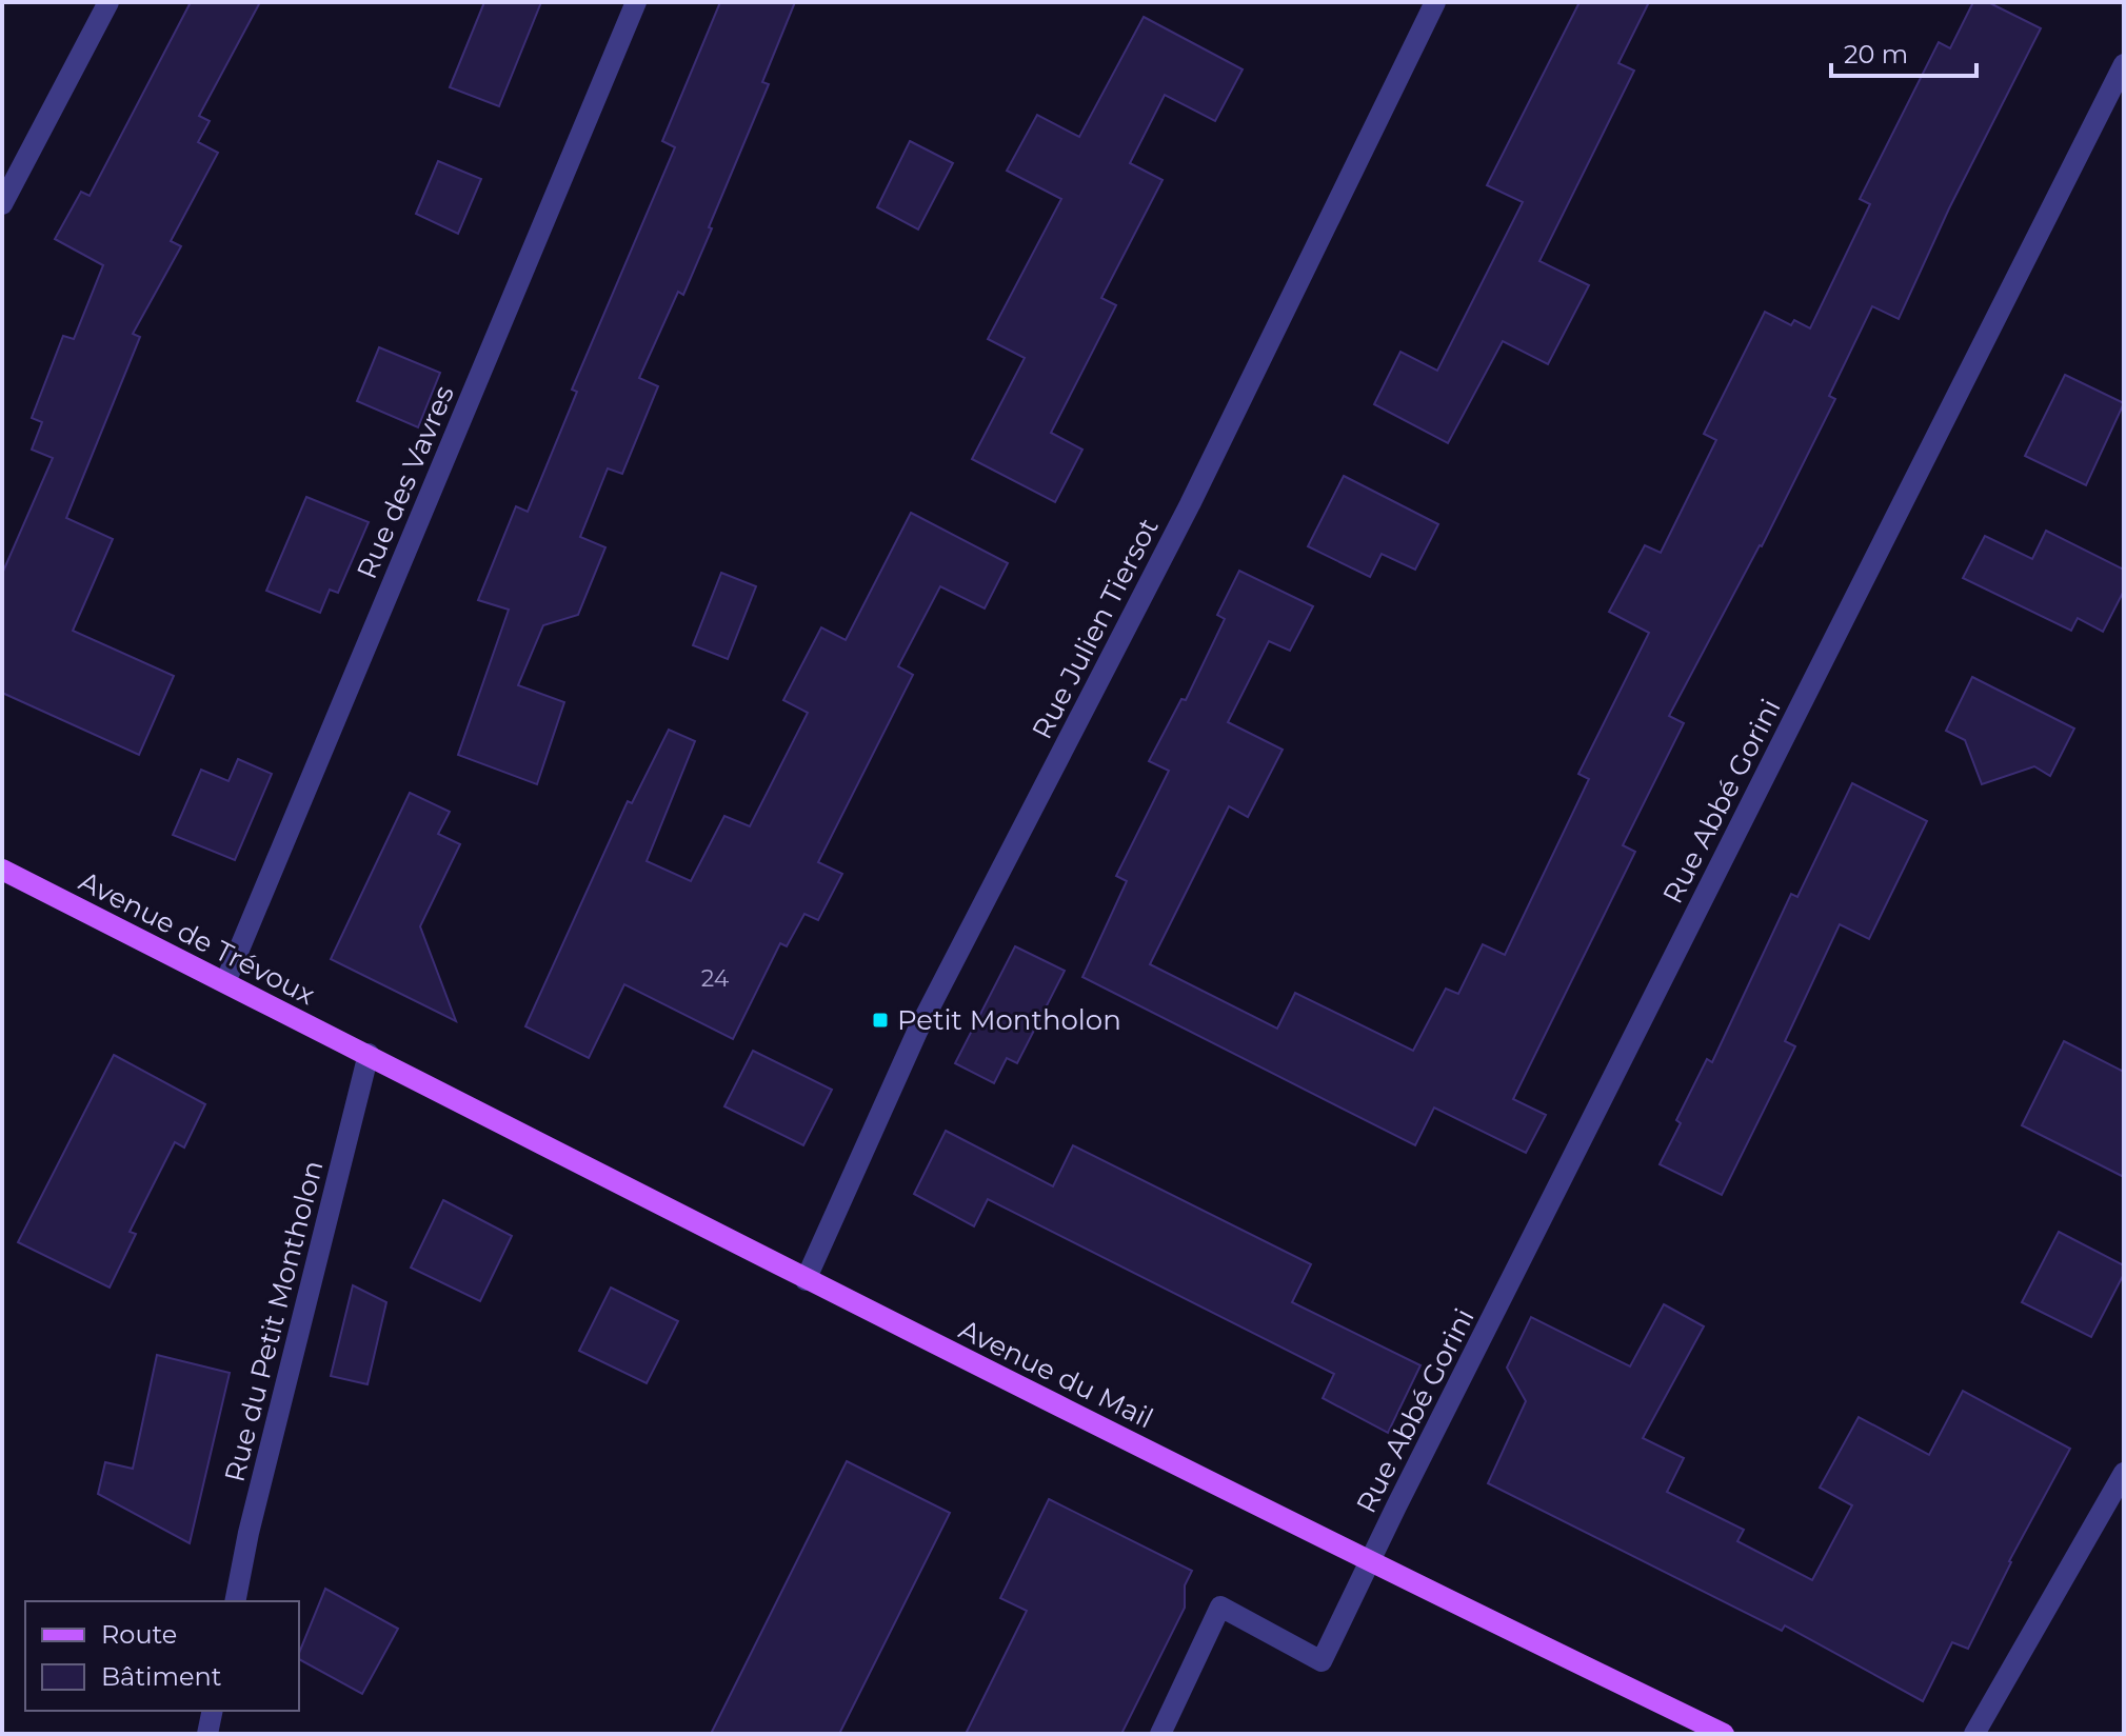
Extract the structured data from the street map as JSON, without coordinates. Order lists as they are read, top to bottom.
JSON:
{
  "streets": {
    "main road": ["Avenue de Trévoux", "Avenue du Mail"],
    "street": [
      "Rue des Vavres",
      "Rue Julien Tiersot",
      "Rue Abbé Gorini",
      "Rue du Petit Montholon"
    ]
  },
  "crossings": [
    ["Rue des Vavres", "Avenue de Trévoux"],
    ["Rue Julien Tiersot", "Avenue du Mail"],
    ["Rue Abbé Gorini", "Avenue du Mail"],
    ["Avenue de Trévoux", "Rue du Petit Montholon"],
    ["Avenue de Trévoux", "Avenue du Mail"],
    ["Rue du Petit Montholon", "Avenue du Mail"]
  ],
  "places": {
    "transit": ["Petit Montholon"]
  },
  "house_numbers": ["24"],
  "legend": ["Route", "Bâtiment"],
  "scale_bar": "20 m"
}
